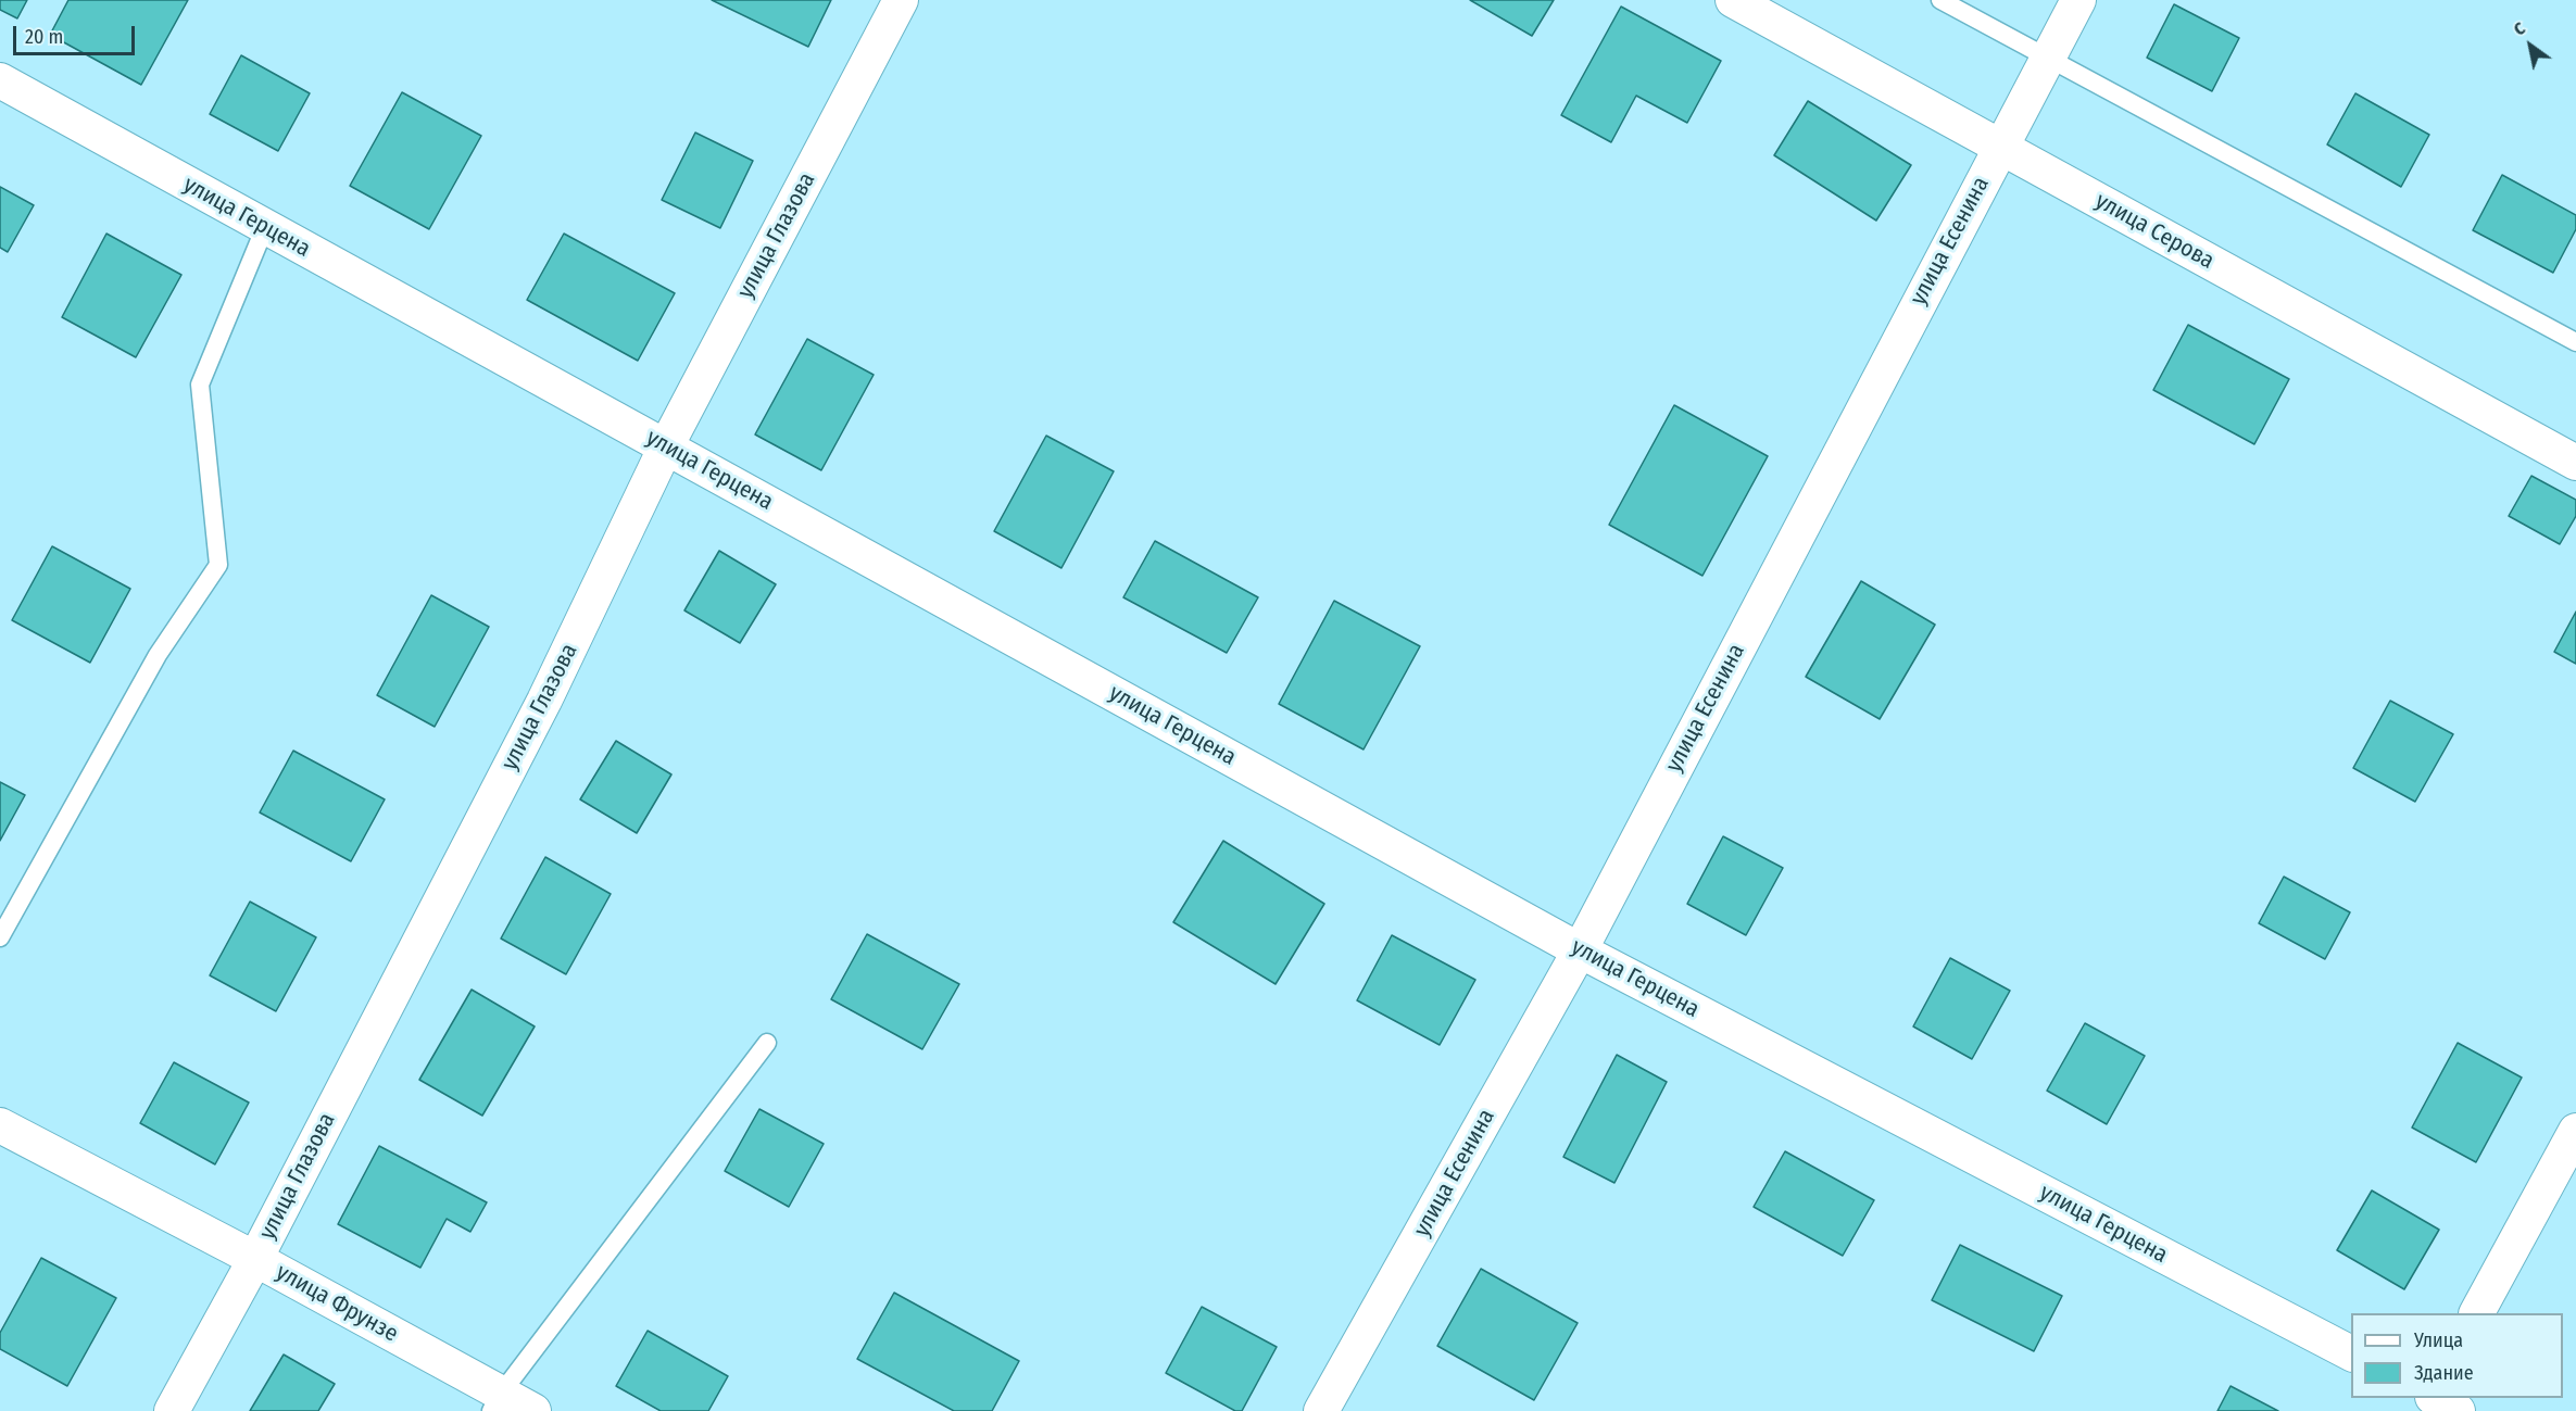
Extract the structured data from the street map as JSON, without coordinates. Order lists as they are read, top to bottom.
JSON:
{
  "streets": {
    "street": [
      "улица Герцена",
      "улица Серова",
      "улица Глазова",
      "улица Есенина",
      "улица Фрунзе"
    ]
  },
  "crossings": [
    ["улица Герцена", "улица Глазова"],
    ["улица Герцена", "улица Есенина"],
    ["улица Серова", "улица Есенина"],
    ["улица Глазова", "улица Фрунзе"]
  ],
  "legend": ["Улица", "Здание"],
  "scale_bar": "20 m",
  "north": "top left"
}
